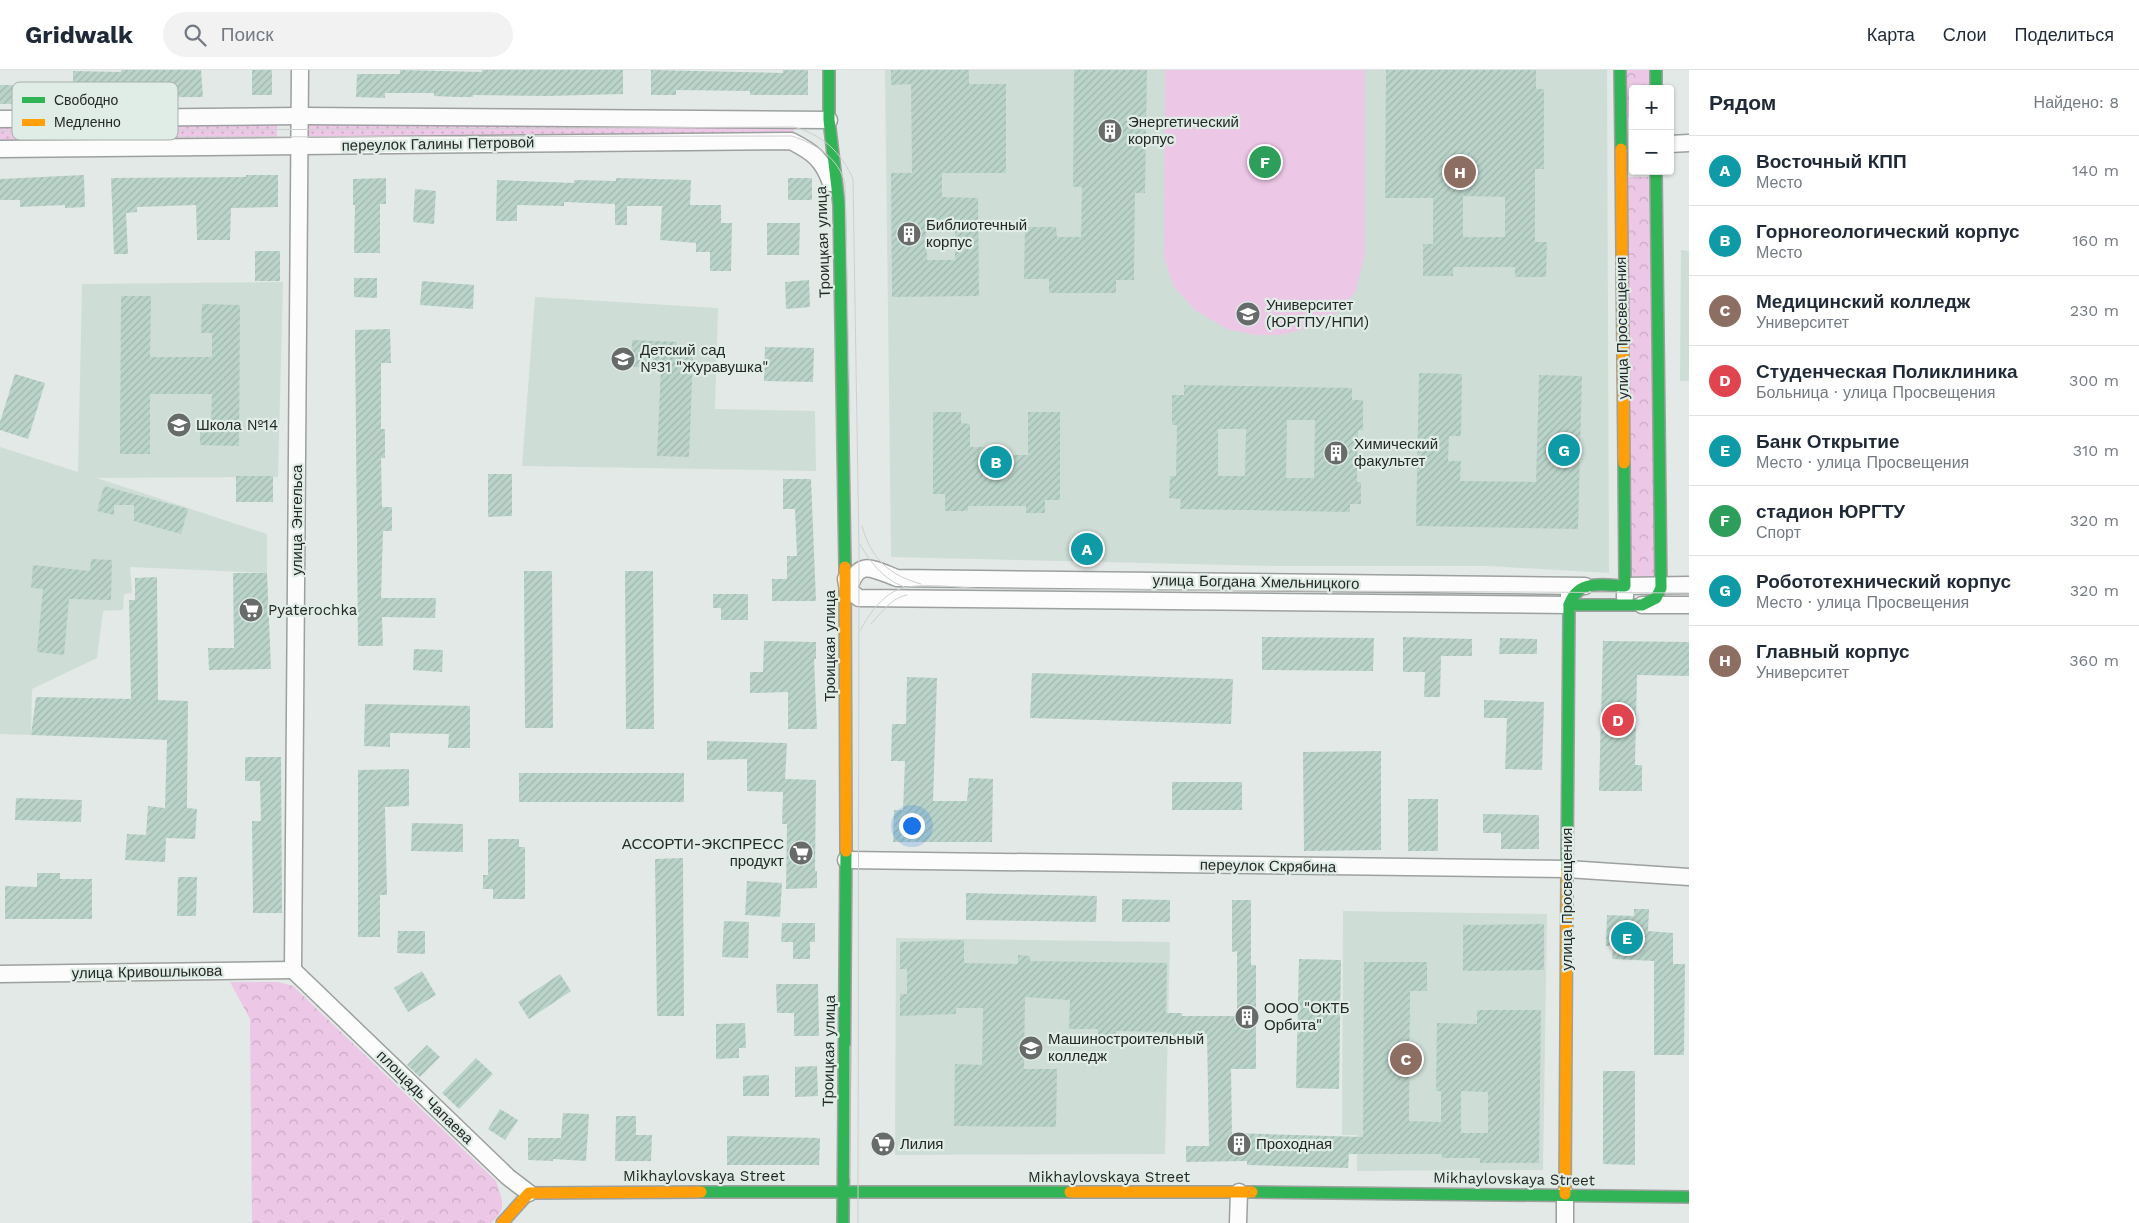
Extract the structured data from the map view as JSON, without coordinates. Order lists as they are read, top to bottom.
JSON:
{
  "streets": {
    "street": [
      "переулок Галины Петровой",
      "Троицкая улица",
      "улица Просвещения",
      "улица Энгельса",
      "улица Богдана Хмельницкого",
      "переулок Скрябина",
      "улица Кривошлыкова",
      "площадь Чапаева",
      "Mikhaylovskaya Street"
    ]
  },
  "crossings": [
    ["переулок Галины Петровой", "Троицкая улица"],
    ["переулок Галины Петровой", "улица Энгельса"],
    ["Троицкая улица", "улица Богдана Хмельницкого"],
    ["Троицкая улица", "переулок Скрябина"],
    ["Троицкая улица", "Mikhaylovskaya Street"],
    ["улица Просвещения", "улица Богдана Хмельницкого"],
    ["улица Просвещения", "переулок Скрябина"],
    ["улица Просвещения", "Mikhaylovskaya Street"],
    ["улица Энгельса", "улица Кривошлыкова"],
    ["улица Энгельса", "площадь Чапаева"],
    ["улица Кривошлыкова", "площадь Чапаева"],
    ["площадь Чапаева", "Mikhaylovskaya Street"]
  ],
  "places": {
    "building": [
      "Энергетический корпус",
      "Библиотечный корпус",
      "Химический факультет",
      "ООО \"ОКТБ Орбита\"",
      "Проходная"
    ],
    "school or university": [
      "Университет (ЮРГПУ/НПИ)",
      "Детский сад №31 \"Журавушка\"",
      "Школа №14",
      "Машиностроительный колледж"
    ],
    "supermarket": ["Pyaterochka", "АССОРТИ-ЭКСПРЕСС продукт", "Лилия"]
  },
  "legend": ["Свободно", "Медленно"],
  "page": {
    "header": "Gridwalk",
    "search": "Поиск",
    "nav": ["Карта", "Слои", "Поделиться"],
    "heading": ["Рядом", "Найдено: 8"],
    "map_buttons": ["+", "−"],
    "list": [
      {
        "mark": "A",
        "name": "Восточный КПП",
        "note": "Место",
        "value": "140 m"
      },
      {
        "mark": "B",
        "name": "Горногеологический корпус",
        "note": "Место",
        "value": "160 m"
      },
      {
        "mark": "C",
        "name": "Медицинский колледж",
        "note": "Университет",
        "value": "230 m"
      },
      {
        "mark": "D",
        "name": "Студенческая Поликлиника",
        "note": "Больница · улица Просвещения",
        "value": "300 m"
      },
      {
        "mark": "E",
        "name": "Банк Открытие",
        "note": "Место · улица Просвещения",
        "value": "310 m"
      },
      {
        "mark": "F",
        "name": "стадион ЮРГТУ",
        "note": "Спорт",
        "value": "320 m"
      },
      {
        "mark": "G",
        "name": "Робототехнический корпус",
        "note": "Место · улица Просвещения",
        "value": "320 m"
      },
      {
        "mark": "H",
        "name": "Главный корпус",
        "note": "Университет",
        "value": "360 m"
      }
    ],
    "pins": [
      "F",
      "H",
      "G",
      "B",
      "A",
      "D",
      "E",
      "C"
    ]
  }
}
